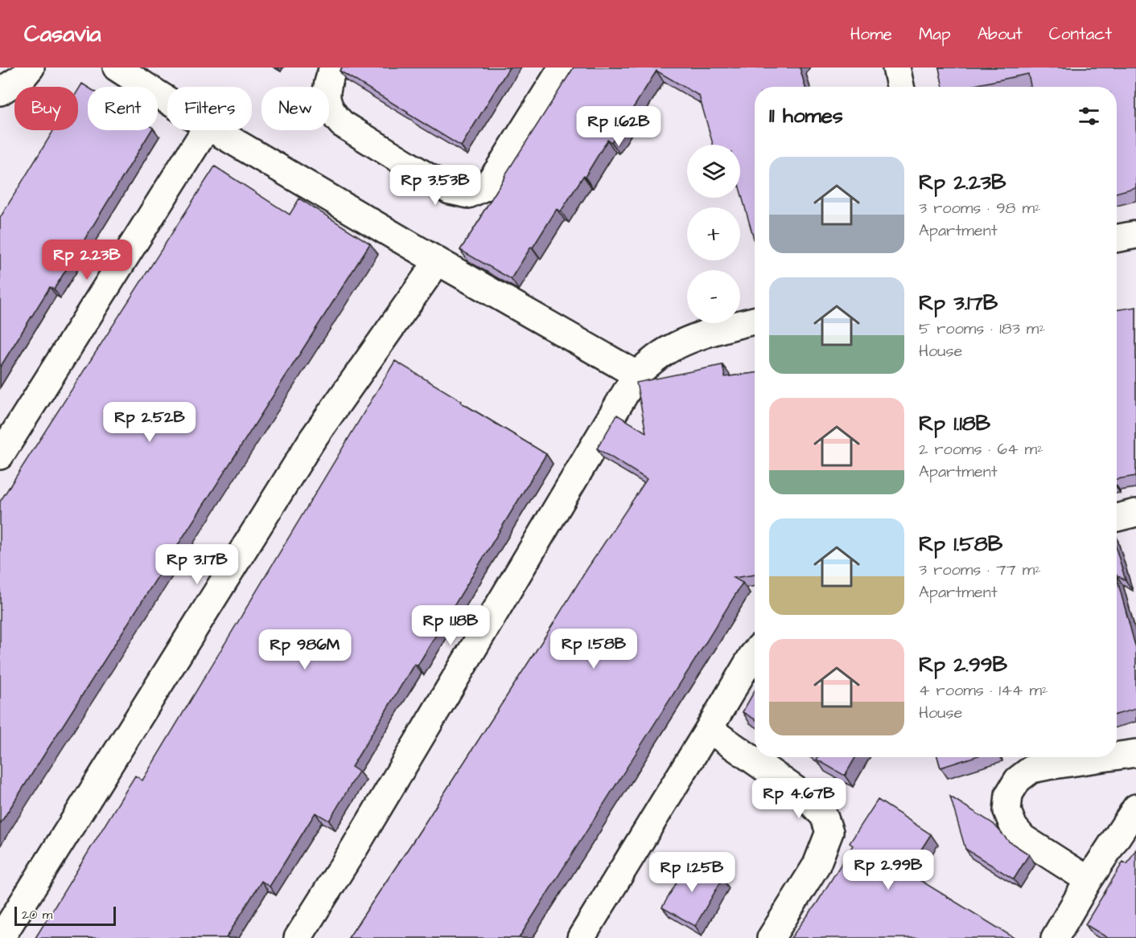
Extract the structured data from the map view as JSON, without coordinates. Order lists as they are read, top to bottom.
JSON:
{
  "scale_bar": "20 m",
  "page": {
    "header": "Casavia",
    "nav": [
      "Home",
      "Map",
      "About",
      "Contact"
    ],
    "chip": [
      "Buy",
      "Rent",
      "Filters",
      "New"
    ],
    "heading": "11 homes",
    "price": [
      "Rp 1.62B",
      "Rp 3.53B",
      "Rp 2.23B",
      "Rp 2.52B",
      "Rp 3.17B",
      "Rp 1.18B",
      "Rp 1.58B",
      "Rp 986M",
      "Rp 4.67B",
      "Rp 2.99B",
      "Rp 1.25B"
    ],
    "map_buttons": ["+", "−"],
    "list": [
      {
        "name": "Rp 2.23B",
        "note": "3 rooms · 98 m² · Apartment"
      },
      {
        "name": "Rp 3.17B",
        "note": "5 rooms · 183 m² · House"
      },
      {
        "name": "Rp 1.18B",
        "note": "2 rooms · 64 m² · Apartment"
      },
      {
        "name": "Rp 1.58B",
        "note": "3 rooms · 77 m² · Apartment"
      },
      {
        "name": "Rp 2.99B",
        "note": "4 rooms · 144 m² · House"
      }
    ],
    "scale": "20 m"
  }
}
